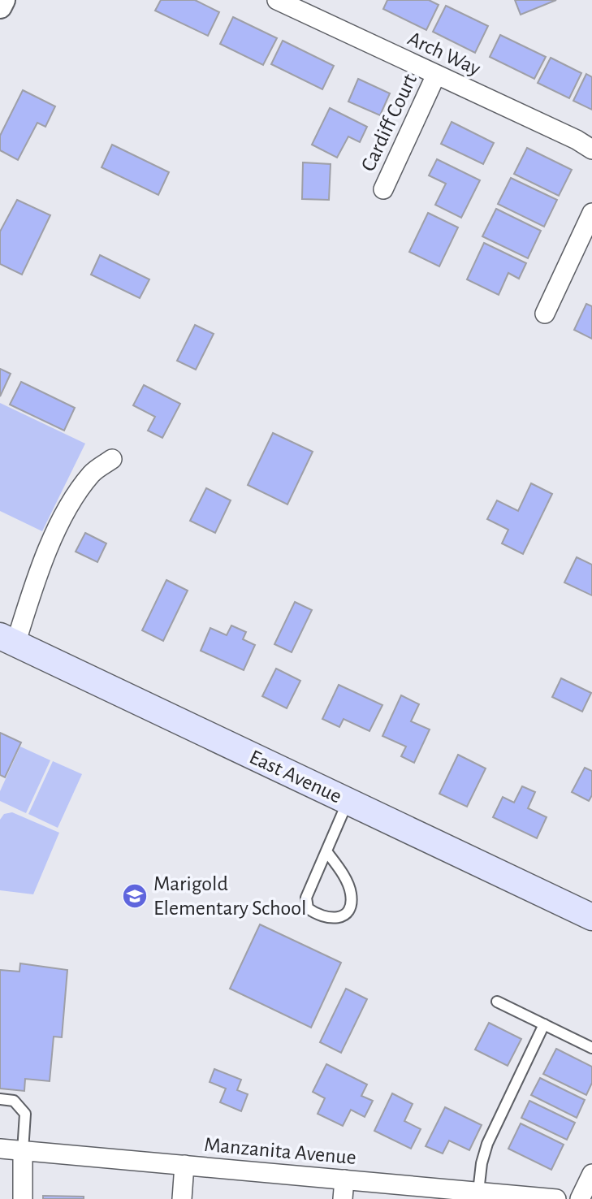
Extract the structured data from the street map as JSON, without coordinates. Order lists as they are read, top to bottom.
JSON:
{
  "streets": {
    "main road": ["East Avenue"],
    "street": ["Arch Way", "Cardiff Court", "Manzanita Avenue"]
  },
  "crossings": [
    ["Arch Way", "Cardiff Court"]
  ],
  "places": {
    "school or university": ["Marigold Elementary School"]
  }
}
